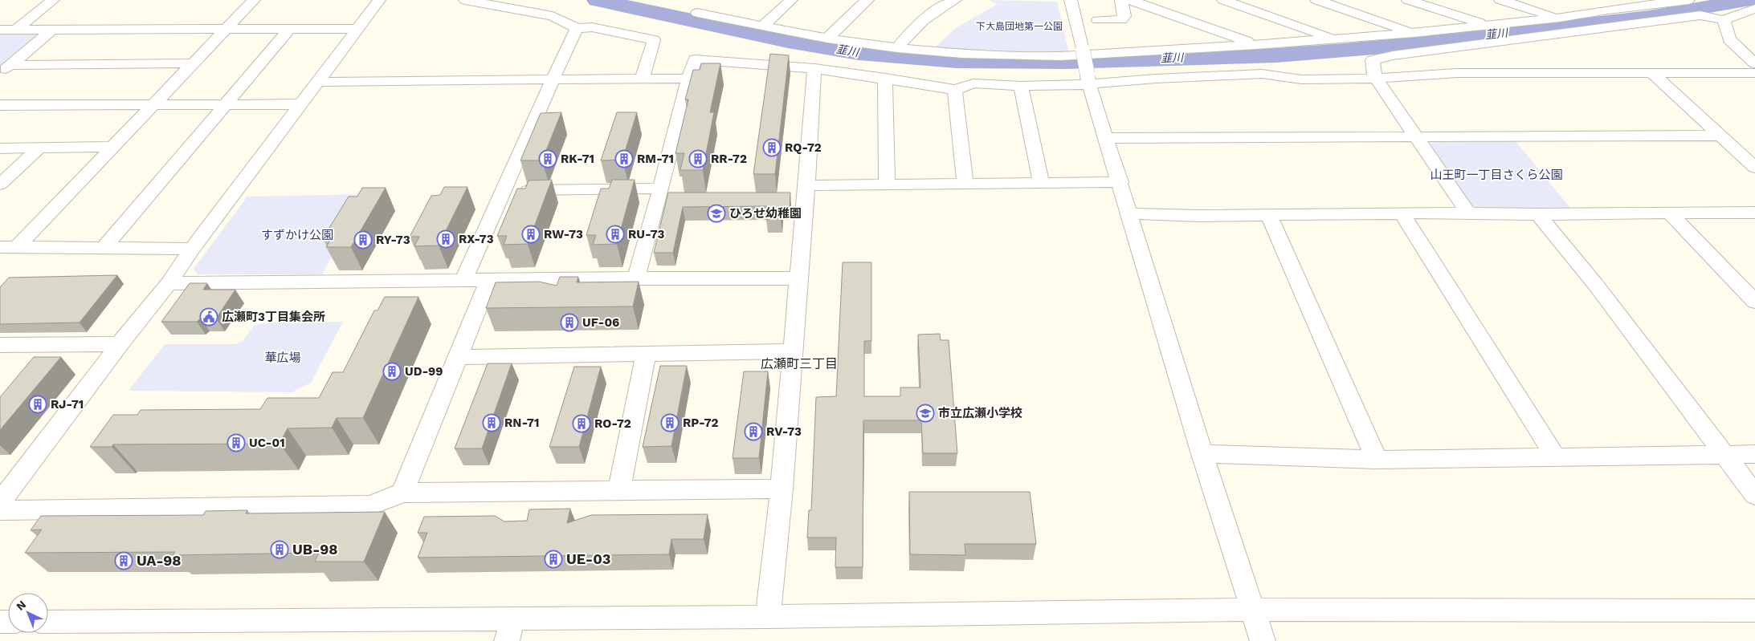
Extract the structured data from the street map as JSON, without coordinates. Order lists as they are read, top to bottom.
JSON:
{
  "districts": ["広瀬町三丁目"],
  "water": ["韮川"],
  "parks": [
    "下大島団地第一公園",
    "山王町一丁目さくら公園",
    "すずかけ公園",
    "華広場"
  ],
  "places": {
    "building": [
      "RQ-72",
      "RK-71",
      "RM-71",
      "RR-72",
      "RW-73",
      "RU-73",
      "RX-73",
      "RY-73",
      "UF-06",
      "UD-99",
      "RJ-71",
      "RN-71",
      "RP-72",
      "RO-72",
      "RV-73",
      "UC-01",
      "UB-98",
      "UE-03",
      "UA-98"
    ],
    "school or university": ["ひろせ幼稚園", "市立広瀬小学校"],
    "public building": ["広瀬町3丁目集会所"]
  },
  "north": "top left"
}
